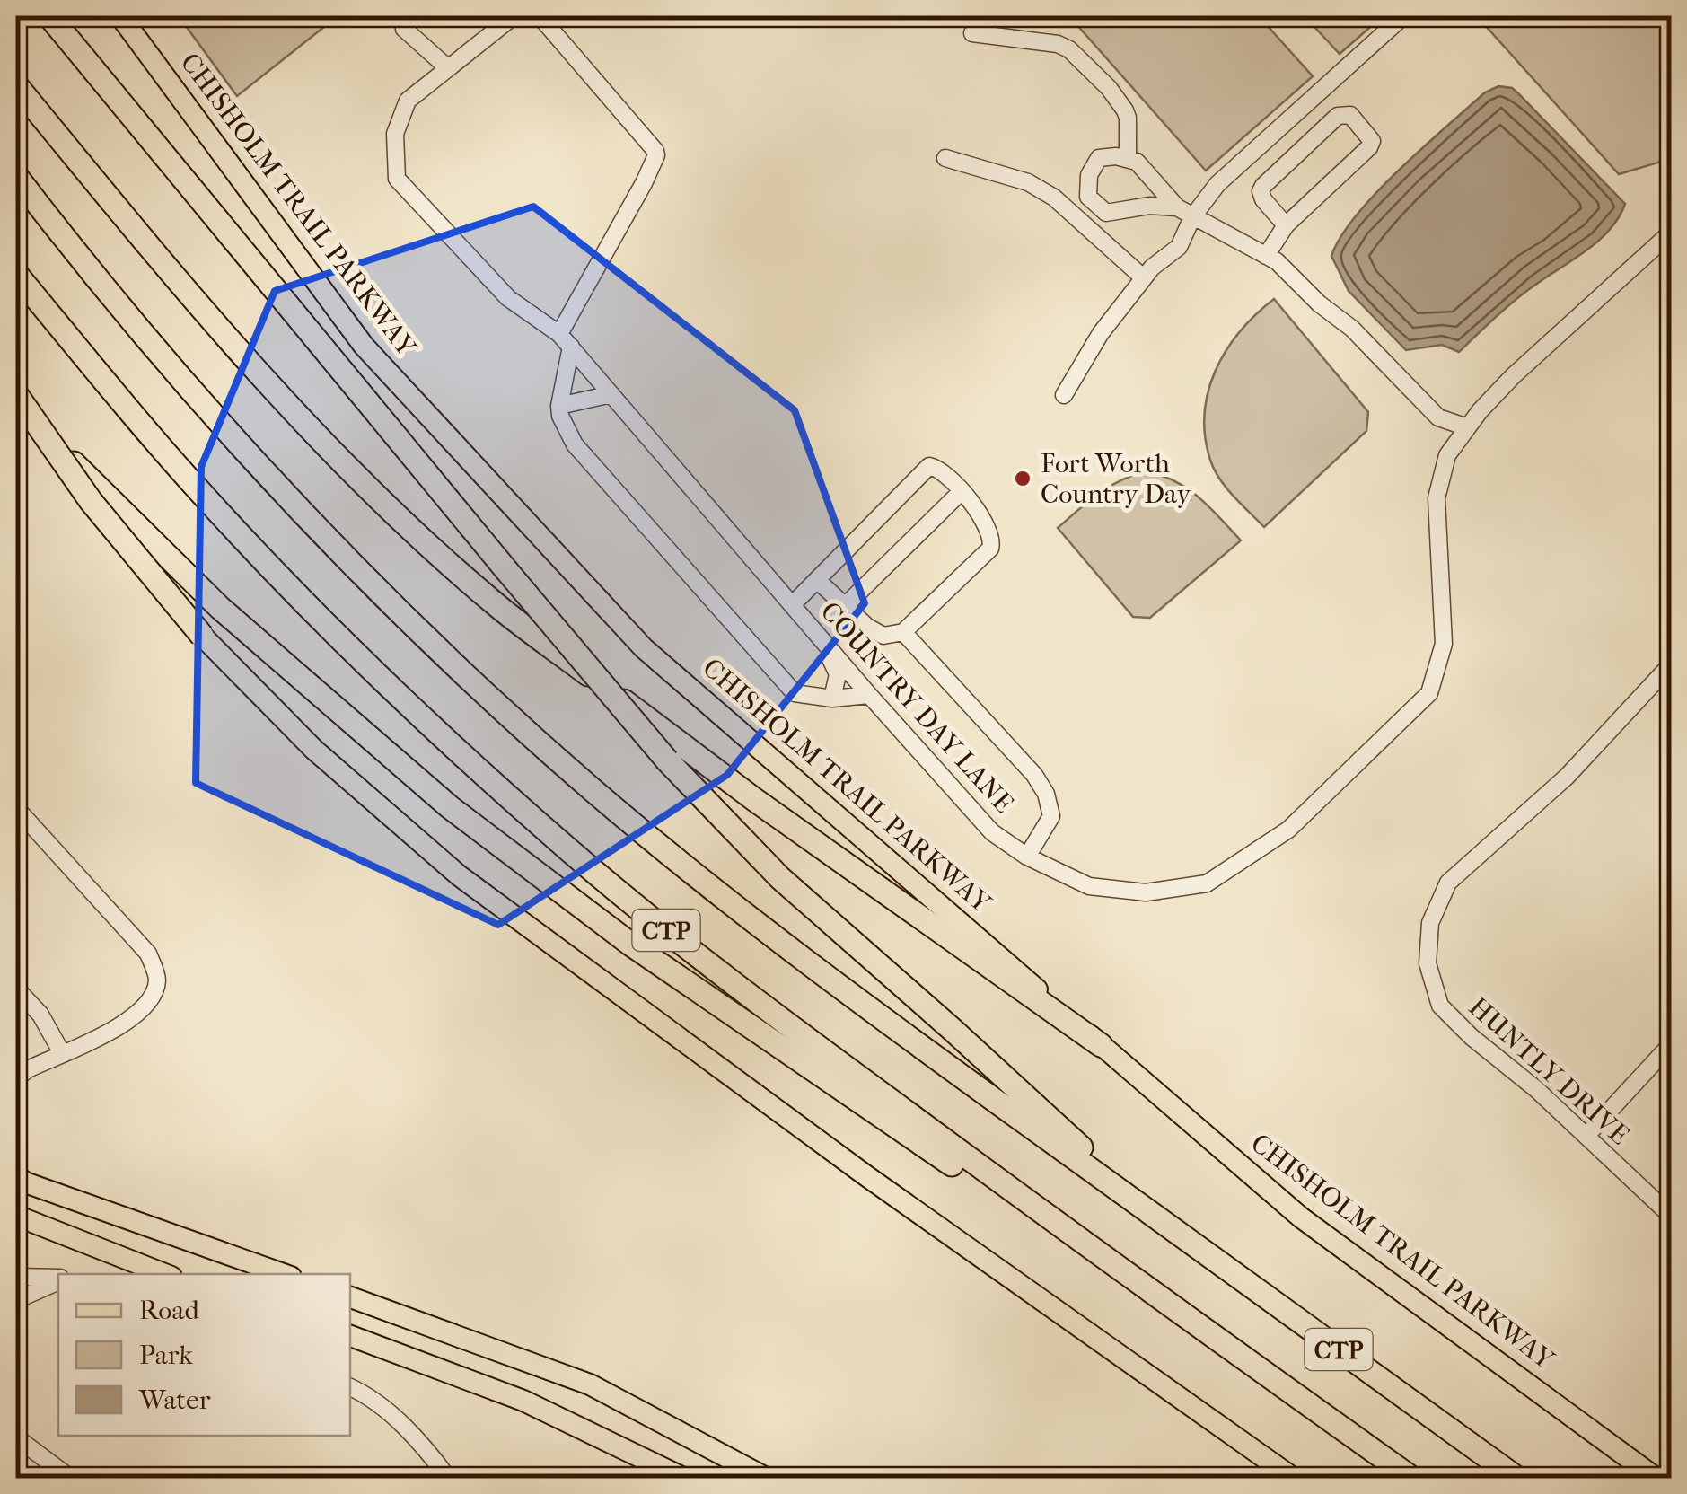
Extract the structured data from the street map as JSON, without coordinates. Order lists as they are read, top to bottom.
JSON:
{
  "streets": {
    "highway": ["CTP"],
    "main road": ["CHISHOLM TRAIL PARKWAY"],
    "street": ["COUNTRY DAY LANE", "HUNTLY DRIVE"]
  },
  "places": ["Fort Worth Country Day"],
  "legend": ["Road", "Park", "Water"]
}
